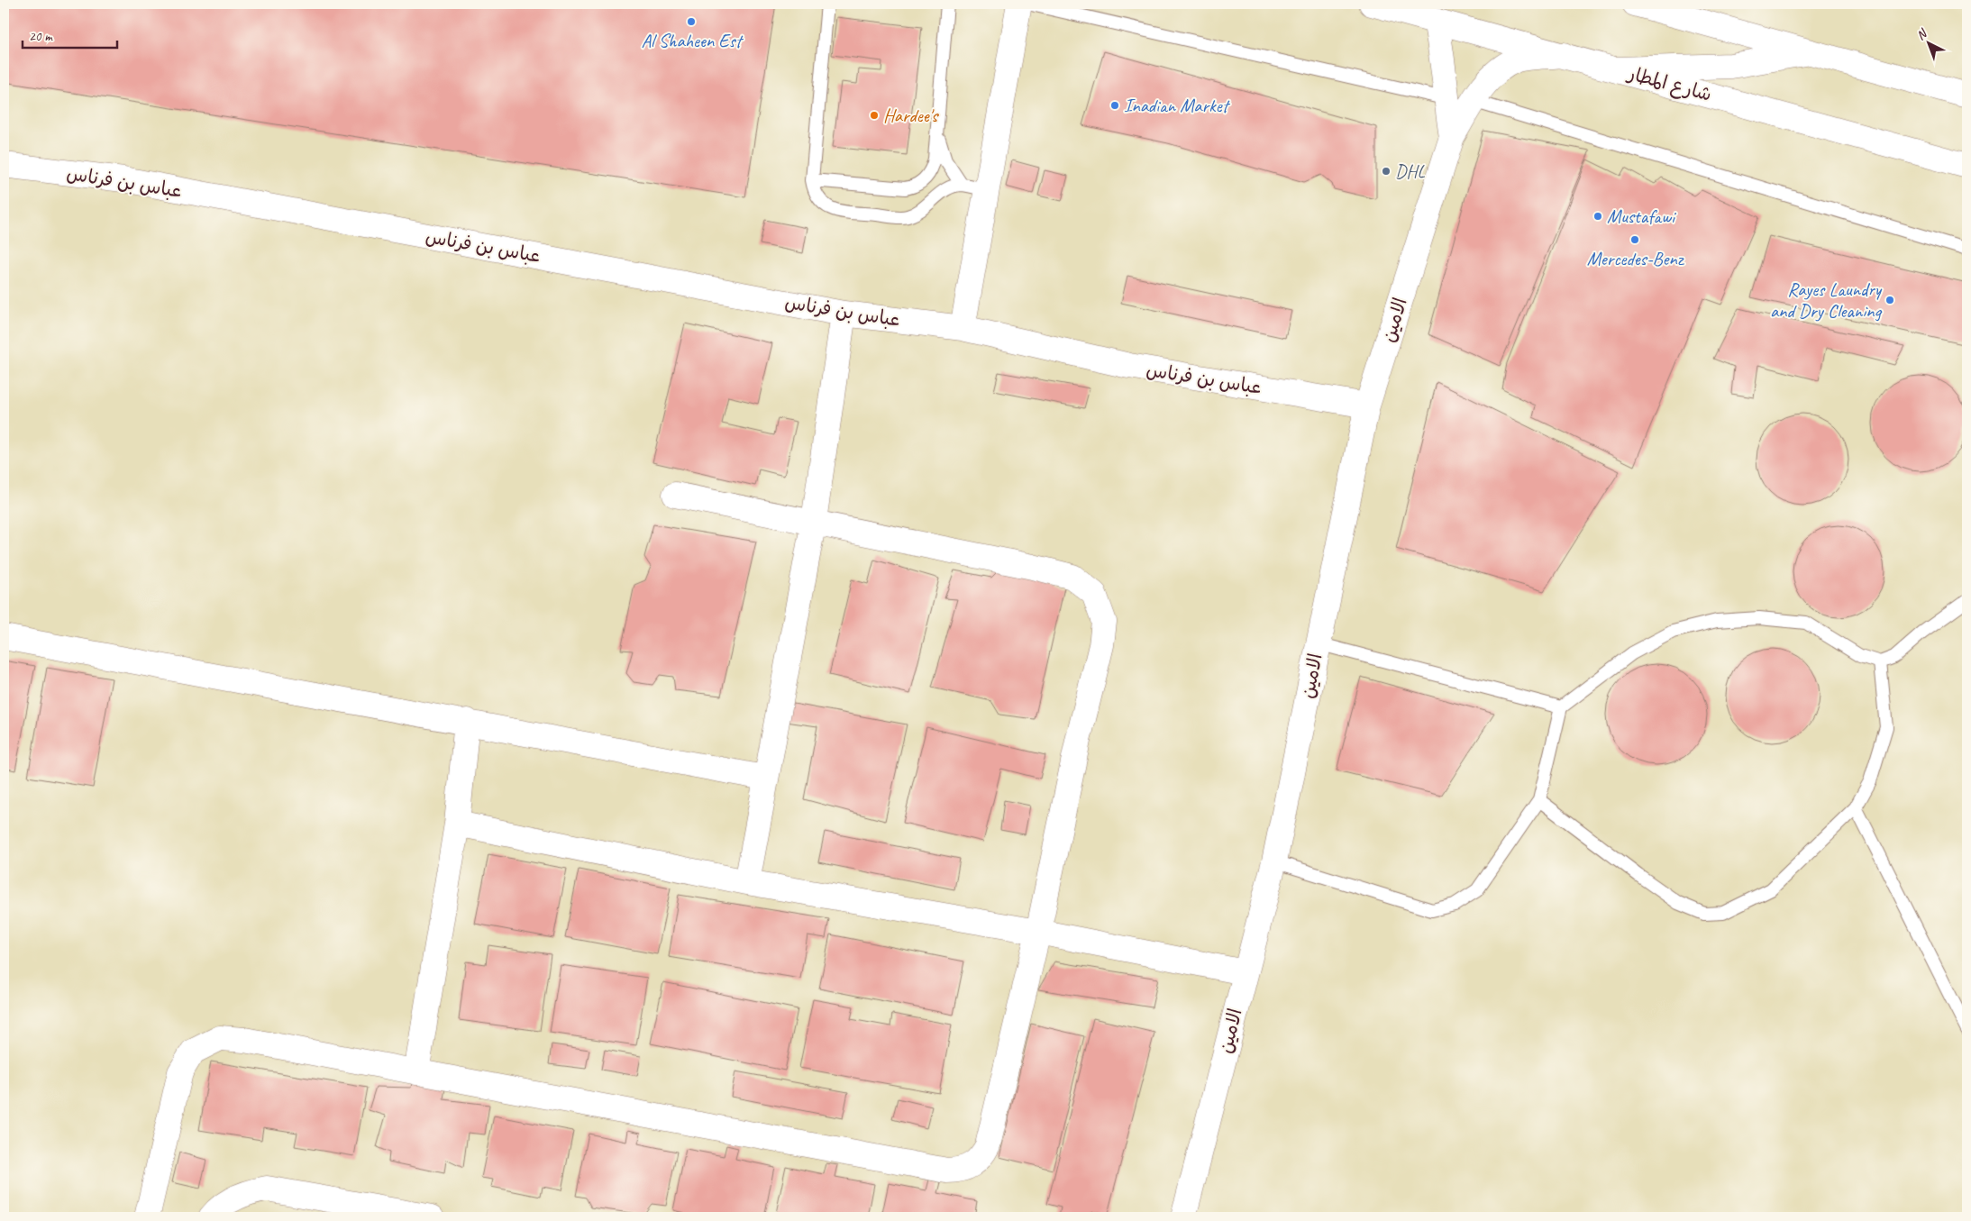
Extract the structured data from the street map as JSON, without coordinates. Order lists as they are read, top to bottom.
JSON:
{
  "streets": {
    "main road": ["شارع المطار", "عباس بن فرناس", "الامين"]
  },
  "crossings": [
    ["شارع المطار", "الامين"],
    ["عباس بن فرناس", "الامين"]
  ],
  "places": [
    "Al Shaheen Est",
    "Inadian Market",
    "Hardee's",
    "DHL",
    "Mustafawi",
    "Mercedes-Benz",
    "Rayes Laundry and Dry Cleaning"
  ],
  "scale_bar": "20 m",
  "north": "top left"
}
